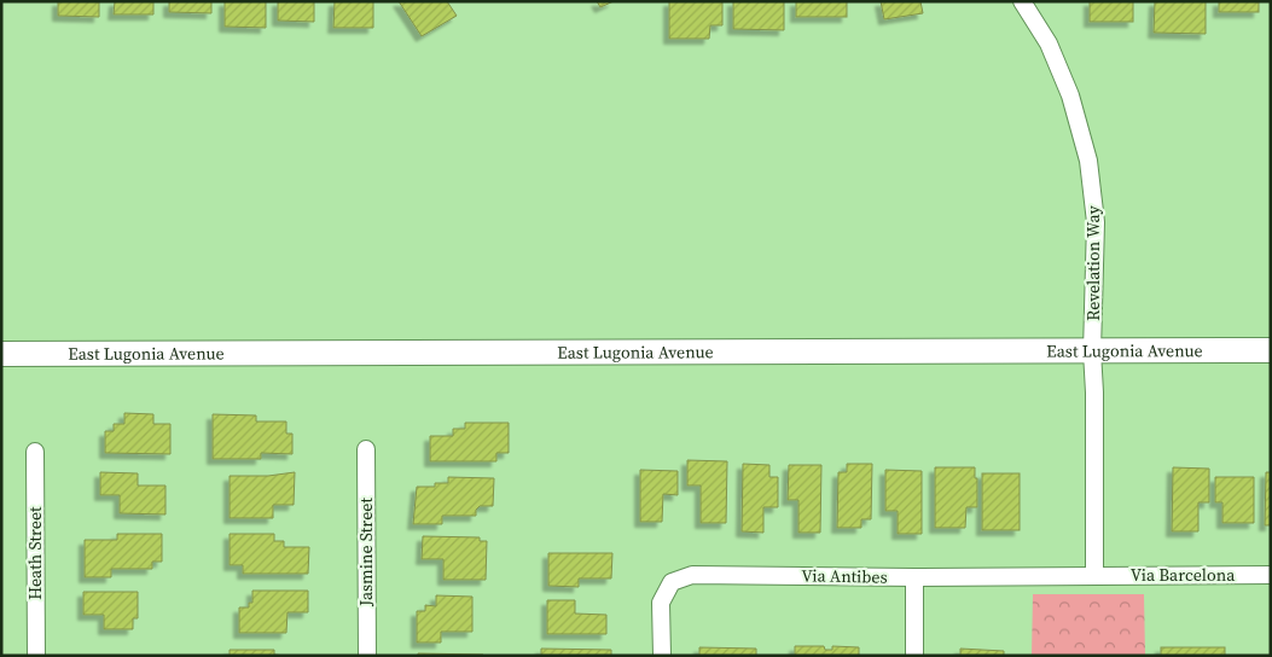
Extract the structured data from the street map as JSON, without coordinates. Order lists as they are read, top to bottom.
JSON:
{
  "streets": {
    "main road": ["East Lugonia Avenue"],
    "street": [
      "Revelation Way",
      "Jasmine Street",
      "Heath Street",
      "Via Barcelona",
      "Via Antibes"
    ]
  },
  "crossings": [
    ["Revelation Way", "East Lugonia Avenue"],
    ["Revelation Way", "Via Barcelona"],
    ["Revelation Way", "Via Antibes"],
    ["Via Barcelona", "Via Antibes"]
  ]
}
